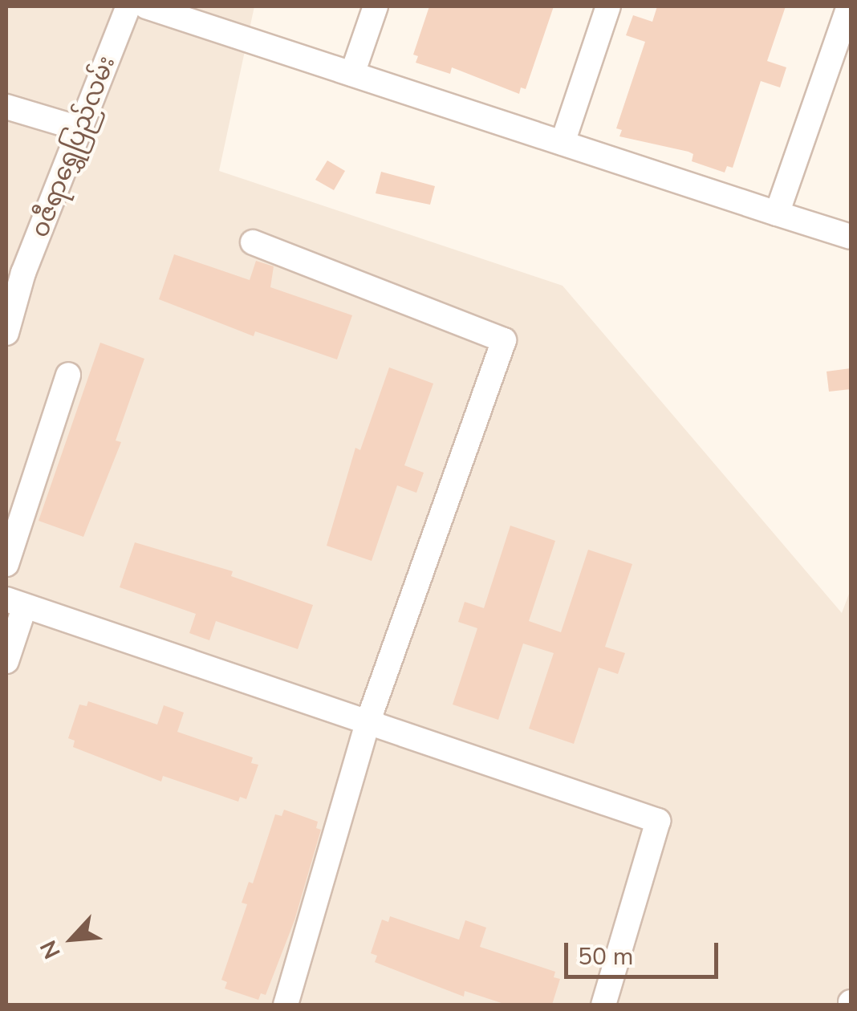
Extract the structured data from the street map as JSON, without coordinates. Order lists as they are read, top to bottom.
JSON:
{
  "streets": {
    "street": ["ဝဇီရာရွှေပြည်လမ်း"]
  },
  "scale_bar": "50 m",
  "north": "bottom left"
}
